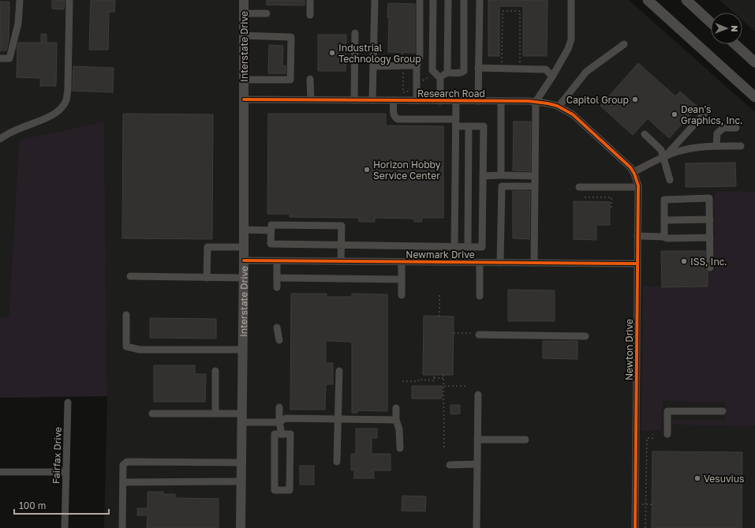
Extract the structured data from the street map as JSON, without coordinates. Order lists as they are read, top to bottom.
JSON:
{
  "streets": {
    "main road": ["Interstate Drive"],
    "street": [
      "Research Road",
      "Newmark Drive",
      "Newton Drive",
      "Fairfax Drive"
    ]
  },
  "crossings": [
    ["Interstate Drive", "Research Road"],
    ["Interstate Drive", "Newmark Drive"],
    ["Research Road", "Newton Drive"],
    ["Newmark Drive", "Newton Drive"]
  ],
  "places": [
    "Industrial Technology Group",
    "Capitol Group",
    "Dean's Graphics, Inc.",
    "Horizon Hobby Service Center",
    "ISS, Inc.",
    "Vesuvius"
  ],
  "scale_bar": "100 m",
  "north": "right"
}
